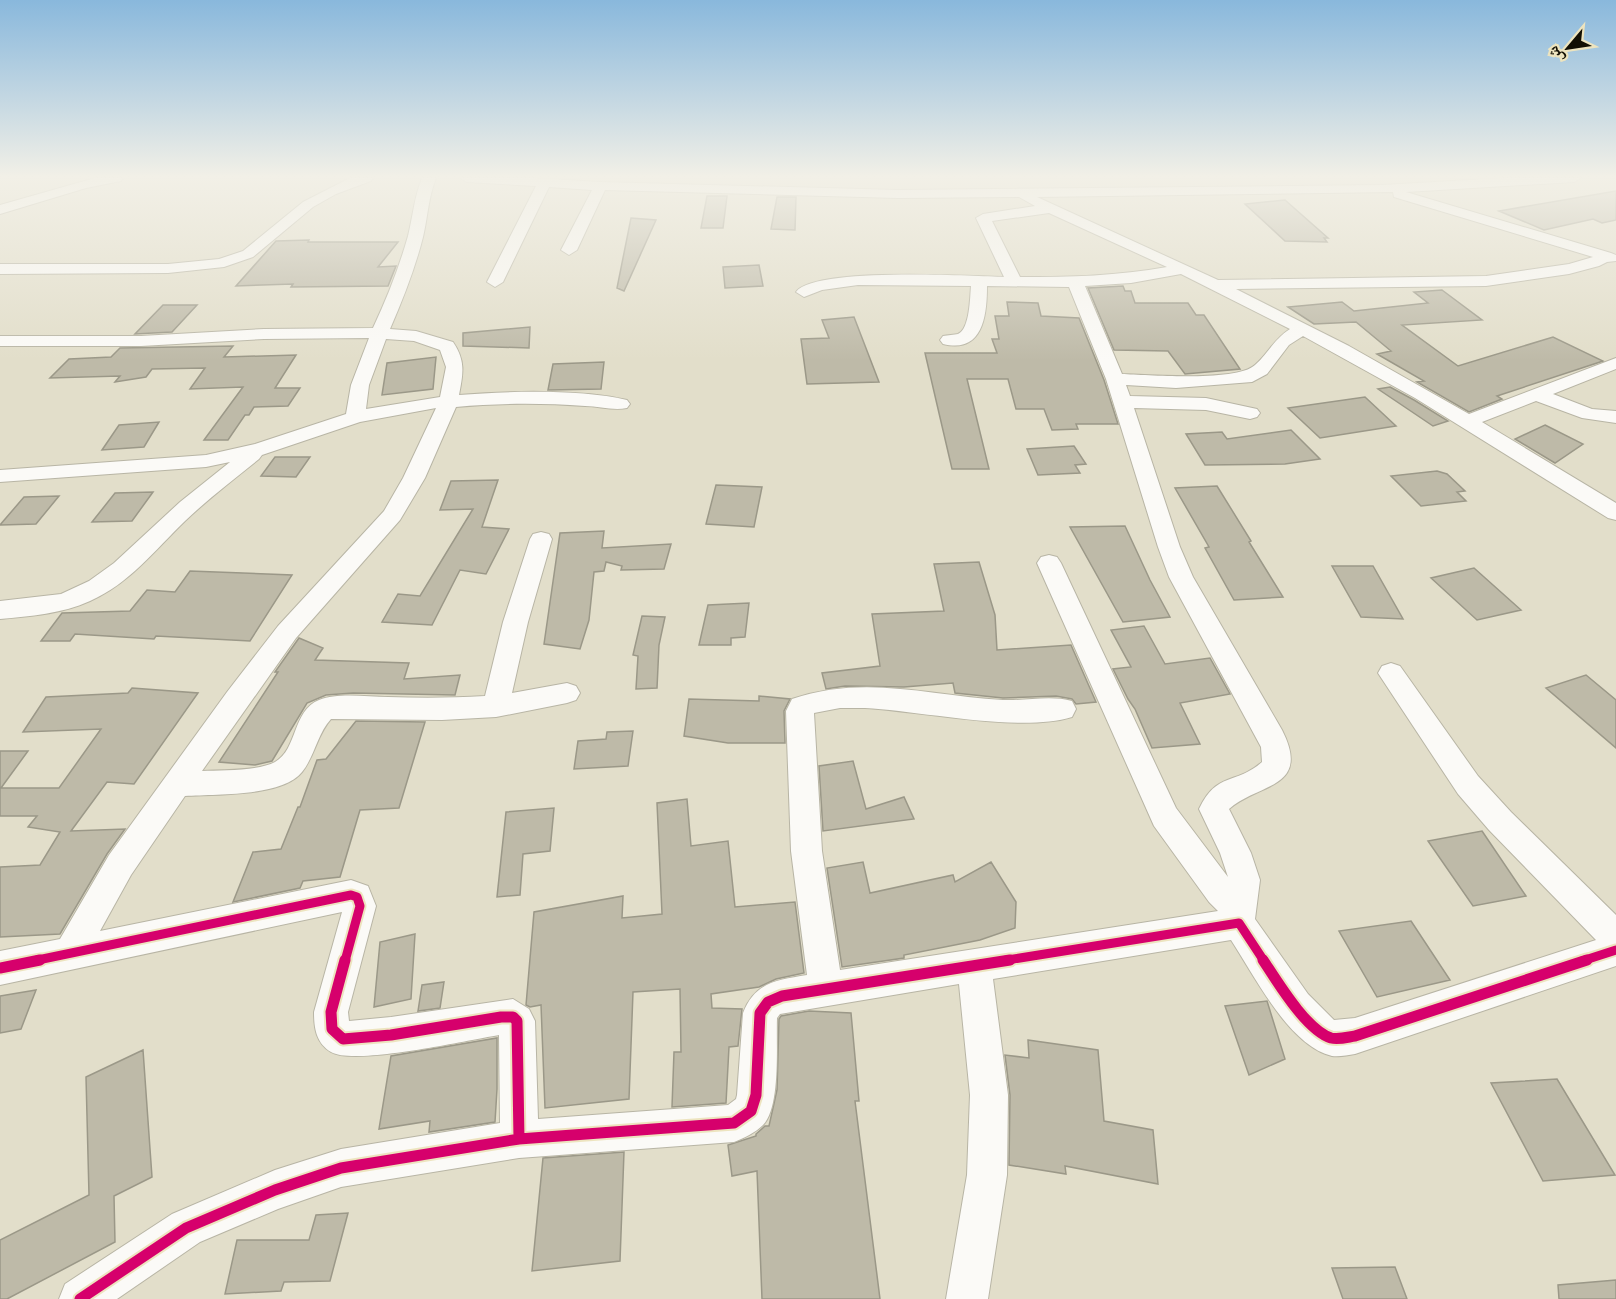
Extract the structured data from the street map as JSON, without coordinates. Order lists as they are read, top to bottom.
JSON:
{
  "north": "bottom left"
}
